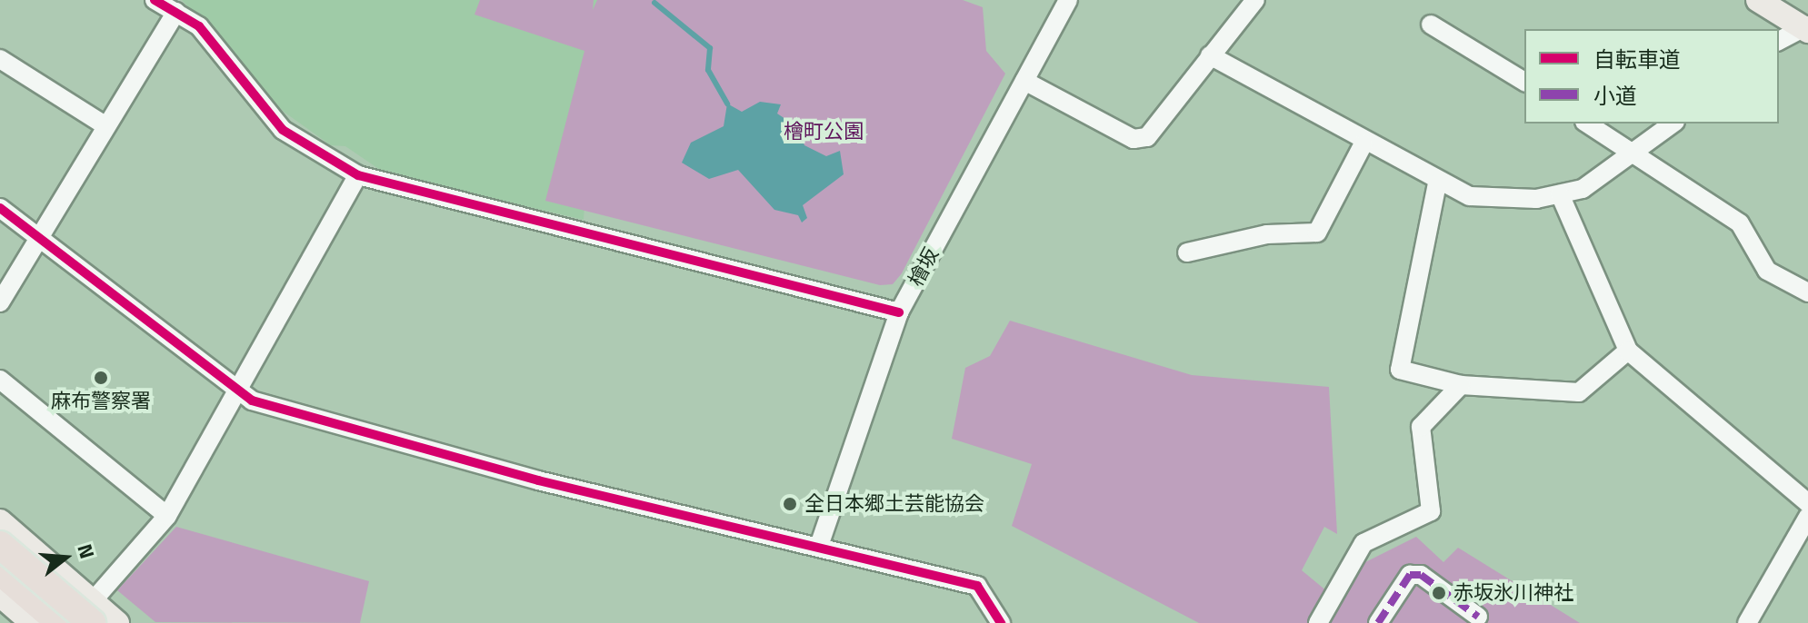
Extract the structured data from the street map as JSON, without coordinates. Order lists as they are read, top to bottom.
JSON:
{
  "streets": {
    "street": ["檜坂"]
  },
  "parks": ["檜町公園"],
  "places": ["麻布警察署", "全日本郷土芸能協会", "赤坂氷川神社"],
  "legend": ["自転車道", "小道"],
  "north": "right"
}
